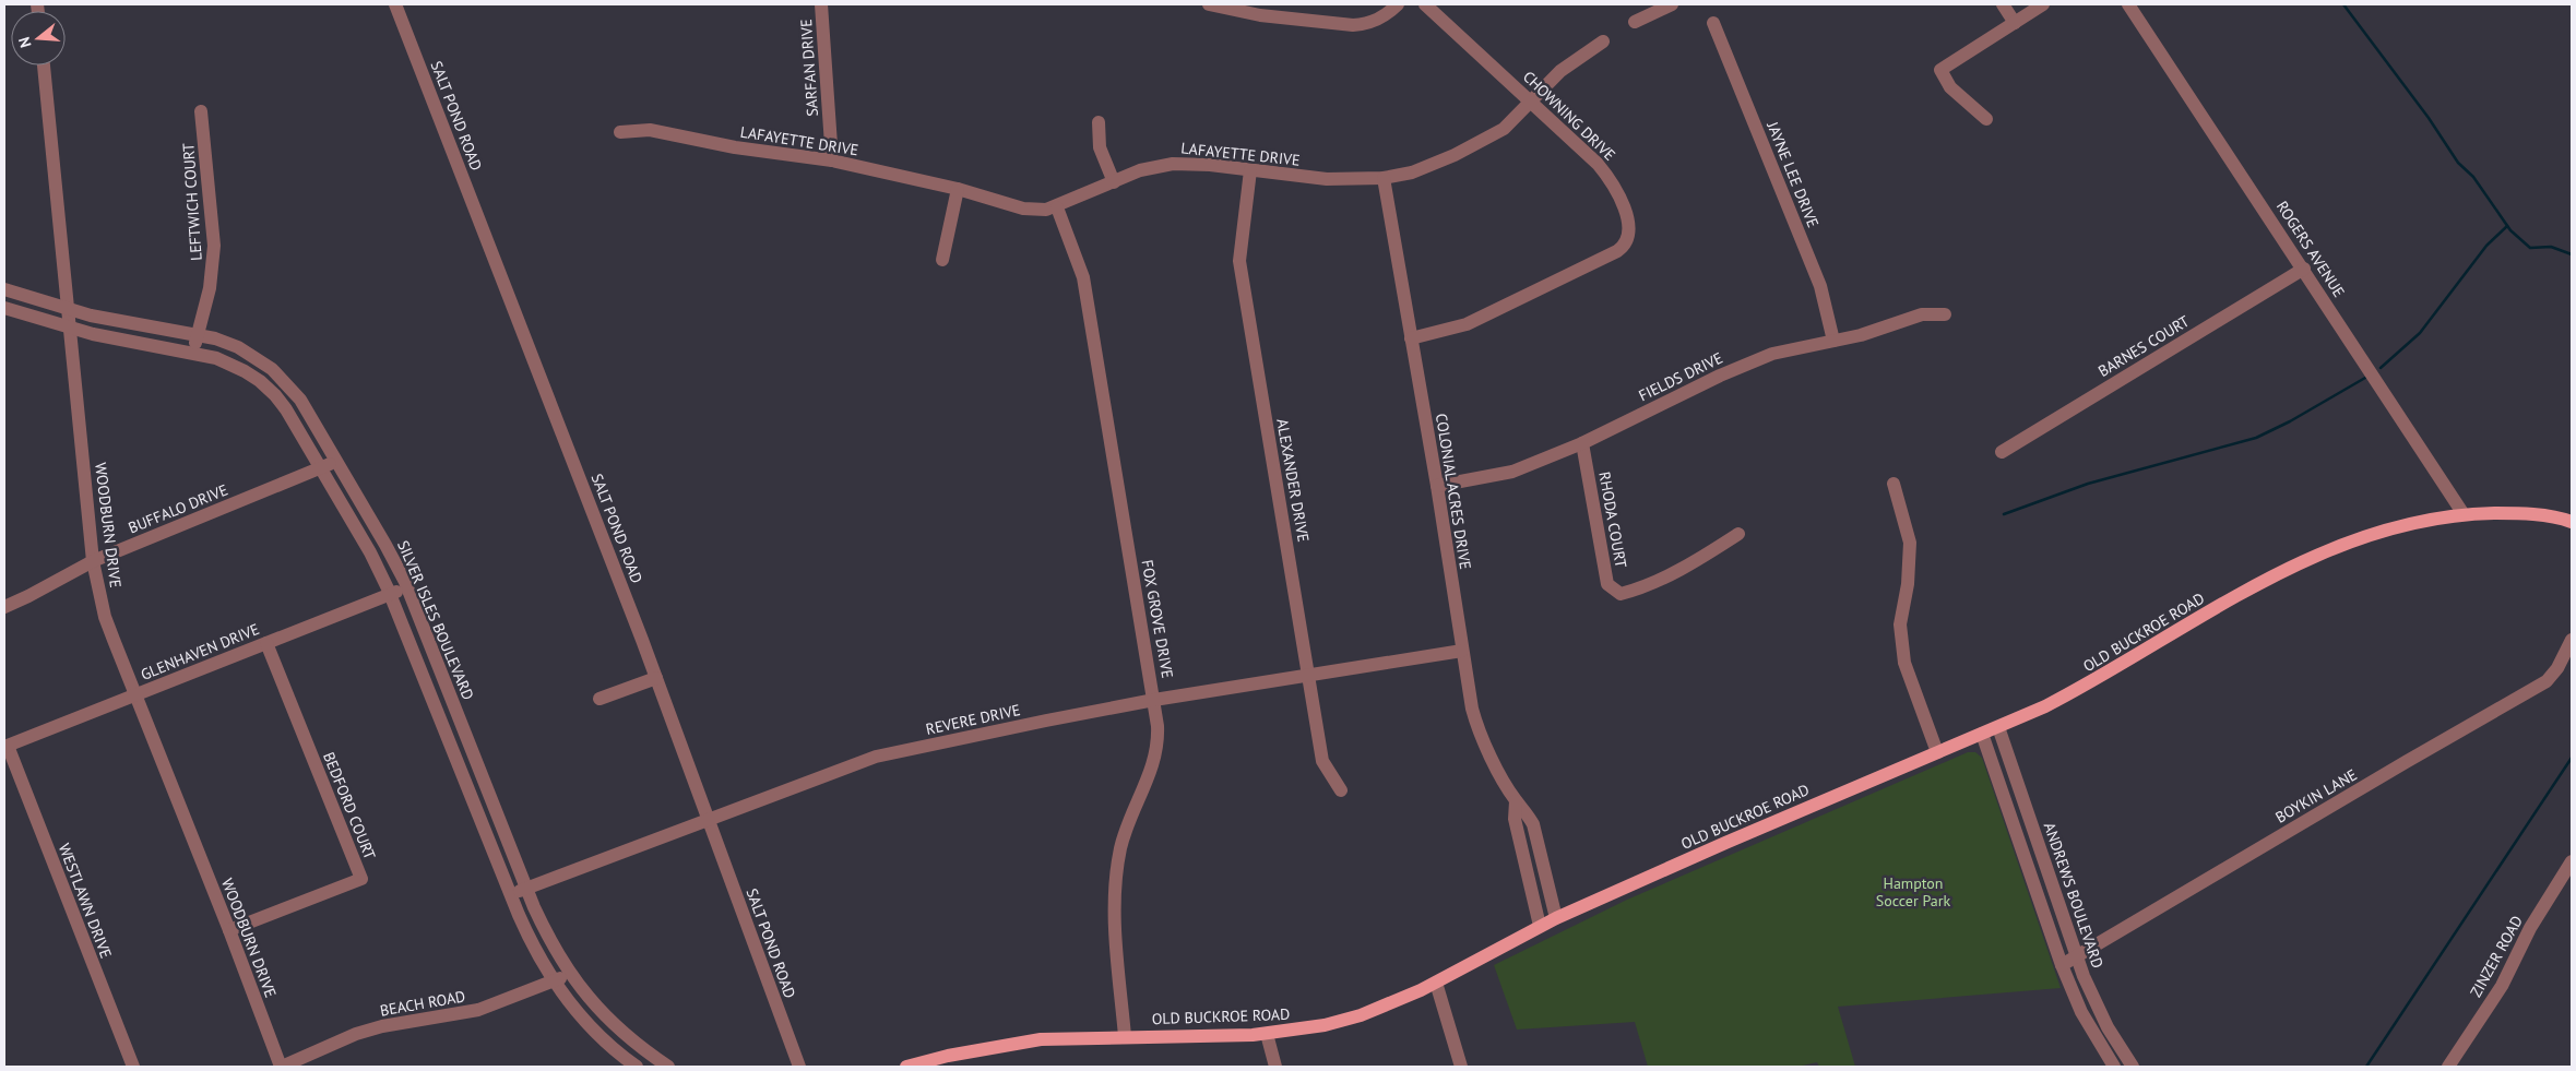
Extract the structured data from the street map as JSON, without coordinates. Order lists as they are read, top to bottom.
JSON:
{
  "streets": {
    "main road": ["OLD BUCKROE ROAD"],
    "street": [
      "SARFAN DRIVE",
      "SALT POND ROAD",
      "CHOWNING DRIVE",
      "LAFAYETTE DRIVE",
      "JAYNE LEE DRIVE",
      "LEFTWICH COURT",
      "ROGERS AVENUE",
      "BARNES COURT",
      "FIELDS DRIVE",
      "ALEXANDER DRIVE",
      "COLONIAL ACRES DRIVE",
      "BUFFALO DRIVE",
      "RHODA COURT",
      "WOODBURN DRIVE",
      "FOX GROVE DRIVE",
      "SILVER ISLES BOULEVARD",
      "GLENHAVEN DRIVE",
      "REVERE DRIVE",
      "BOYKIN LANE",
      "BEDFORD COURT",
      "ANDREWS BOULEVARD",
      "WESTLAWN DRIVE",
      "ZINZER ROAD",
      "BEACH ROAD"
    ]
  },
  "crossings": [
    ["SARFAN DRIVE", "LAFAYETTE DRIVE"],
    ["SALT POND ROAD", "REVERE DRIVE"],
    ["CHOWNING DRIVE", "LAFAYETTE DRIVE"],
    ["CHOWNING DRIVE", "COLONIAL ACRES DRIVE"],
    ["LAFAYETTE DRIVE", "ALEXANDER DRIVE"],
    ["LAFAYETTE DRIVE", "COLONIAL ACRES DRIVE"],
    ["LAFAYETTE DRIVE", "FOX GROVE DRIVE"],
    ["JAYNE LEE DRIVE", "FIELDS DRIVE"],
    ["LEFTWICH COURT", "SILVER ISLES BOULEVARD"],
    ["ROGERS AVENUE", "BARNES COURT"],
    ["ROGERS AVENUE", "OLD BUCKROE ROAD"],
    ["FIELDS DRIVE", "COLONIAL ACRES DRIVE"],
    ["FIELDS DRIVE", "RHODA COURT"],
    ["ALEXANDER DRIVE", "REVERE DRIVE"],
    ["COLONIAL ACRES DRIVE", "OLD BUCKROE ROAD"],
    ["COLONIAL ACRES DRIVE", "REVERE DRIVE"],
    ["BUFFALO DRIVE", "WOODBURN DRIVE"],
    ["BUFFALO DRIVE", "SILVER ISLES BOULEVARD"],
    ["WOODBURN DRIVE", "SILVER ISLES BOULEVARD"],
    ["WOODBURN DRIVE", "GLENHAVEN DRIVE"],
    ["WOODBURN DRIVE", "BEDFORD COURT"],
    ["WOODBURN DRIVE", "BEACH ROAD"],
    ["FOX GROVE DRIVE", "OLD BUCKROE ROAD"],
    ["FOX GROVE DRIVE", "REVERE DRIVE"],
    ["SILVER ISLES BOULEVARD", "GLENHAVEN DRIVE"],
    ["SILVER ISLES BOULEVARD", "REVERE DRIVE"],
    ["SILVER ISLES BOULEVARD", "BEACH ROAD"],
    ["OLD BUCKROE ROAD", "ANDREWS BOULEVARD"],
    ["GLENHAVEN DRIVE", "BEDFORD COURT"],
    ["GLENHAVEN DRIVE", "WESTLAWN DRIVE"],
    ["BOYKIN LANE", "ANDREWS BOULEVARD"]
  ],
  "parks": ["Hampton Soccer Park"],
  "north": "left"
}
